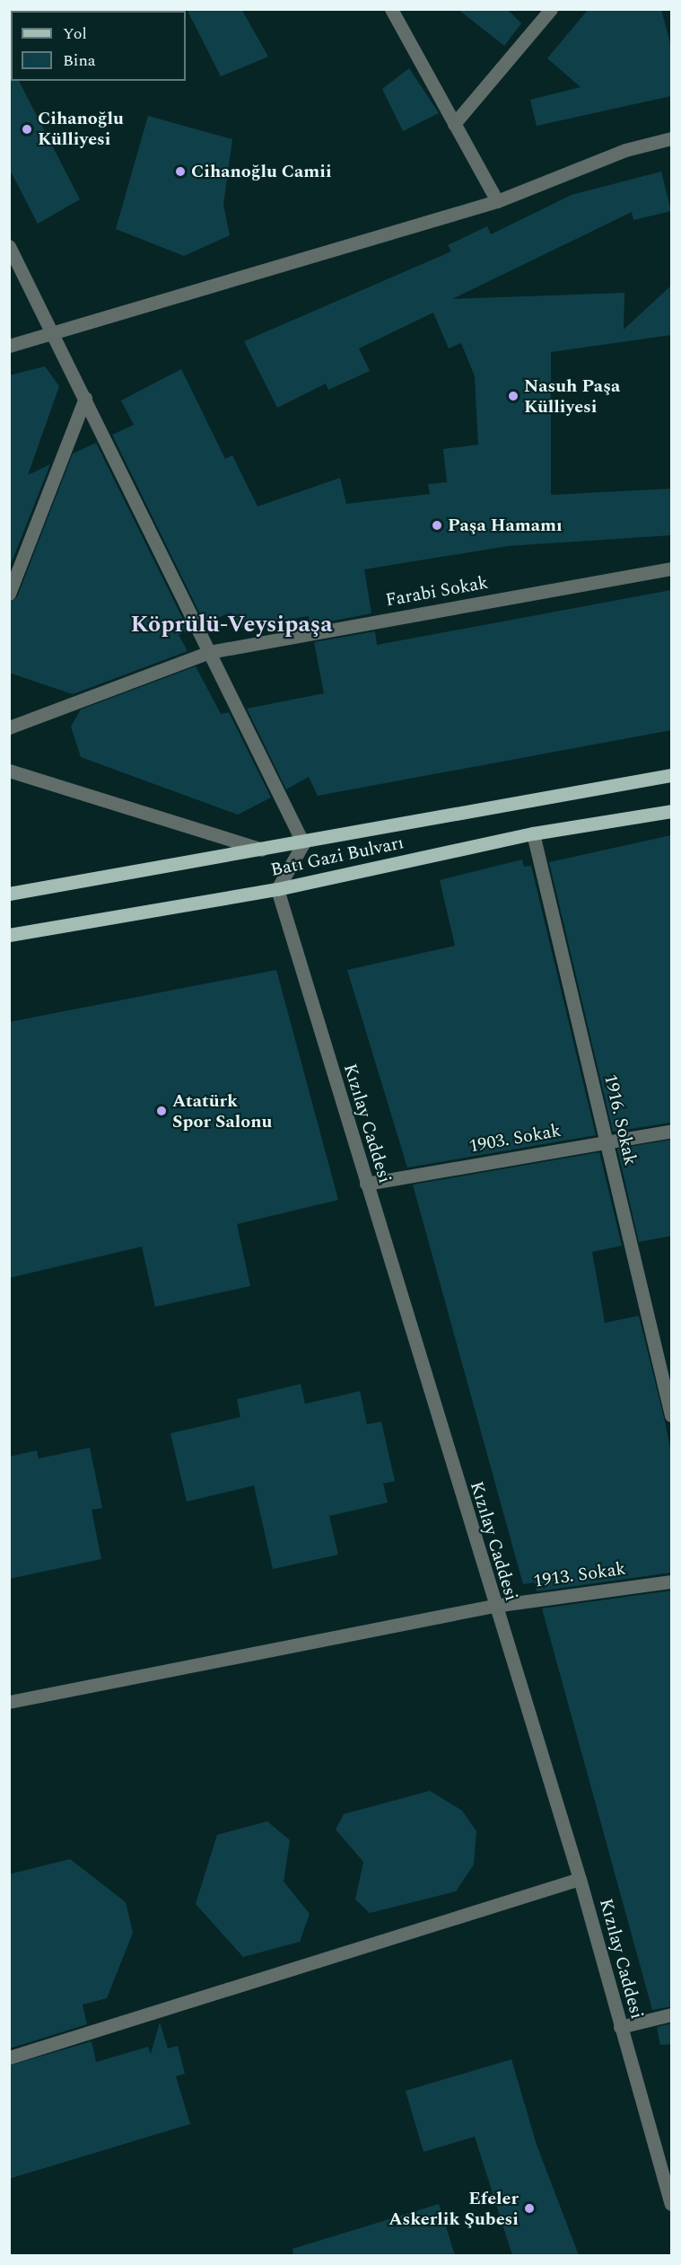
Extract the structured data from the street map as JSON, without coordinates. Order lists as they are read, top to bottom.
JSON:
{
  "streets": {
    "main road": ["Batı Gazi Bulvarı"],
    "street": [
      "Farabi Sokak",
      "1916. Sokak",
      "Kızılay Caddesi",
      "1903. Sokak",
      "1913. Sokak"
    ]
  },
  "crossings": [
    ["Batı Gazi Bulvarı", "1916. Sokak"],
    ["Batı Gazi Bulvarı", "Kızılay Caddesi"],
    ["1916. Sokak", "1903. Sokak"],
    ["Kızılay Caddesi", "1903. Sokak"],
    ["Kızılay Caddesi", "1913. Sokak"]
  ],
  "districts": ["Köprülü-Veysipaşa"],
  "places": [
    "Cihanoğlu Külliyesi",
    "Cihanoğlu Camii",
    "Nasuh Paşa Külliyesi",
    "Paşa Hamamı",
    "Atatürk Spor Salonu",
    "Efeler Askerlik Şubesi"
  ],
  "legend": ["Yol", "Bina"]
}
